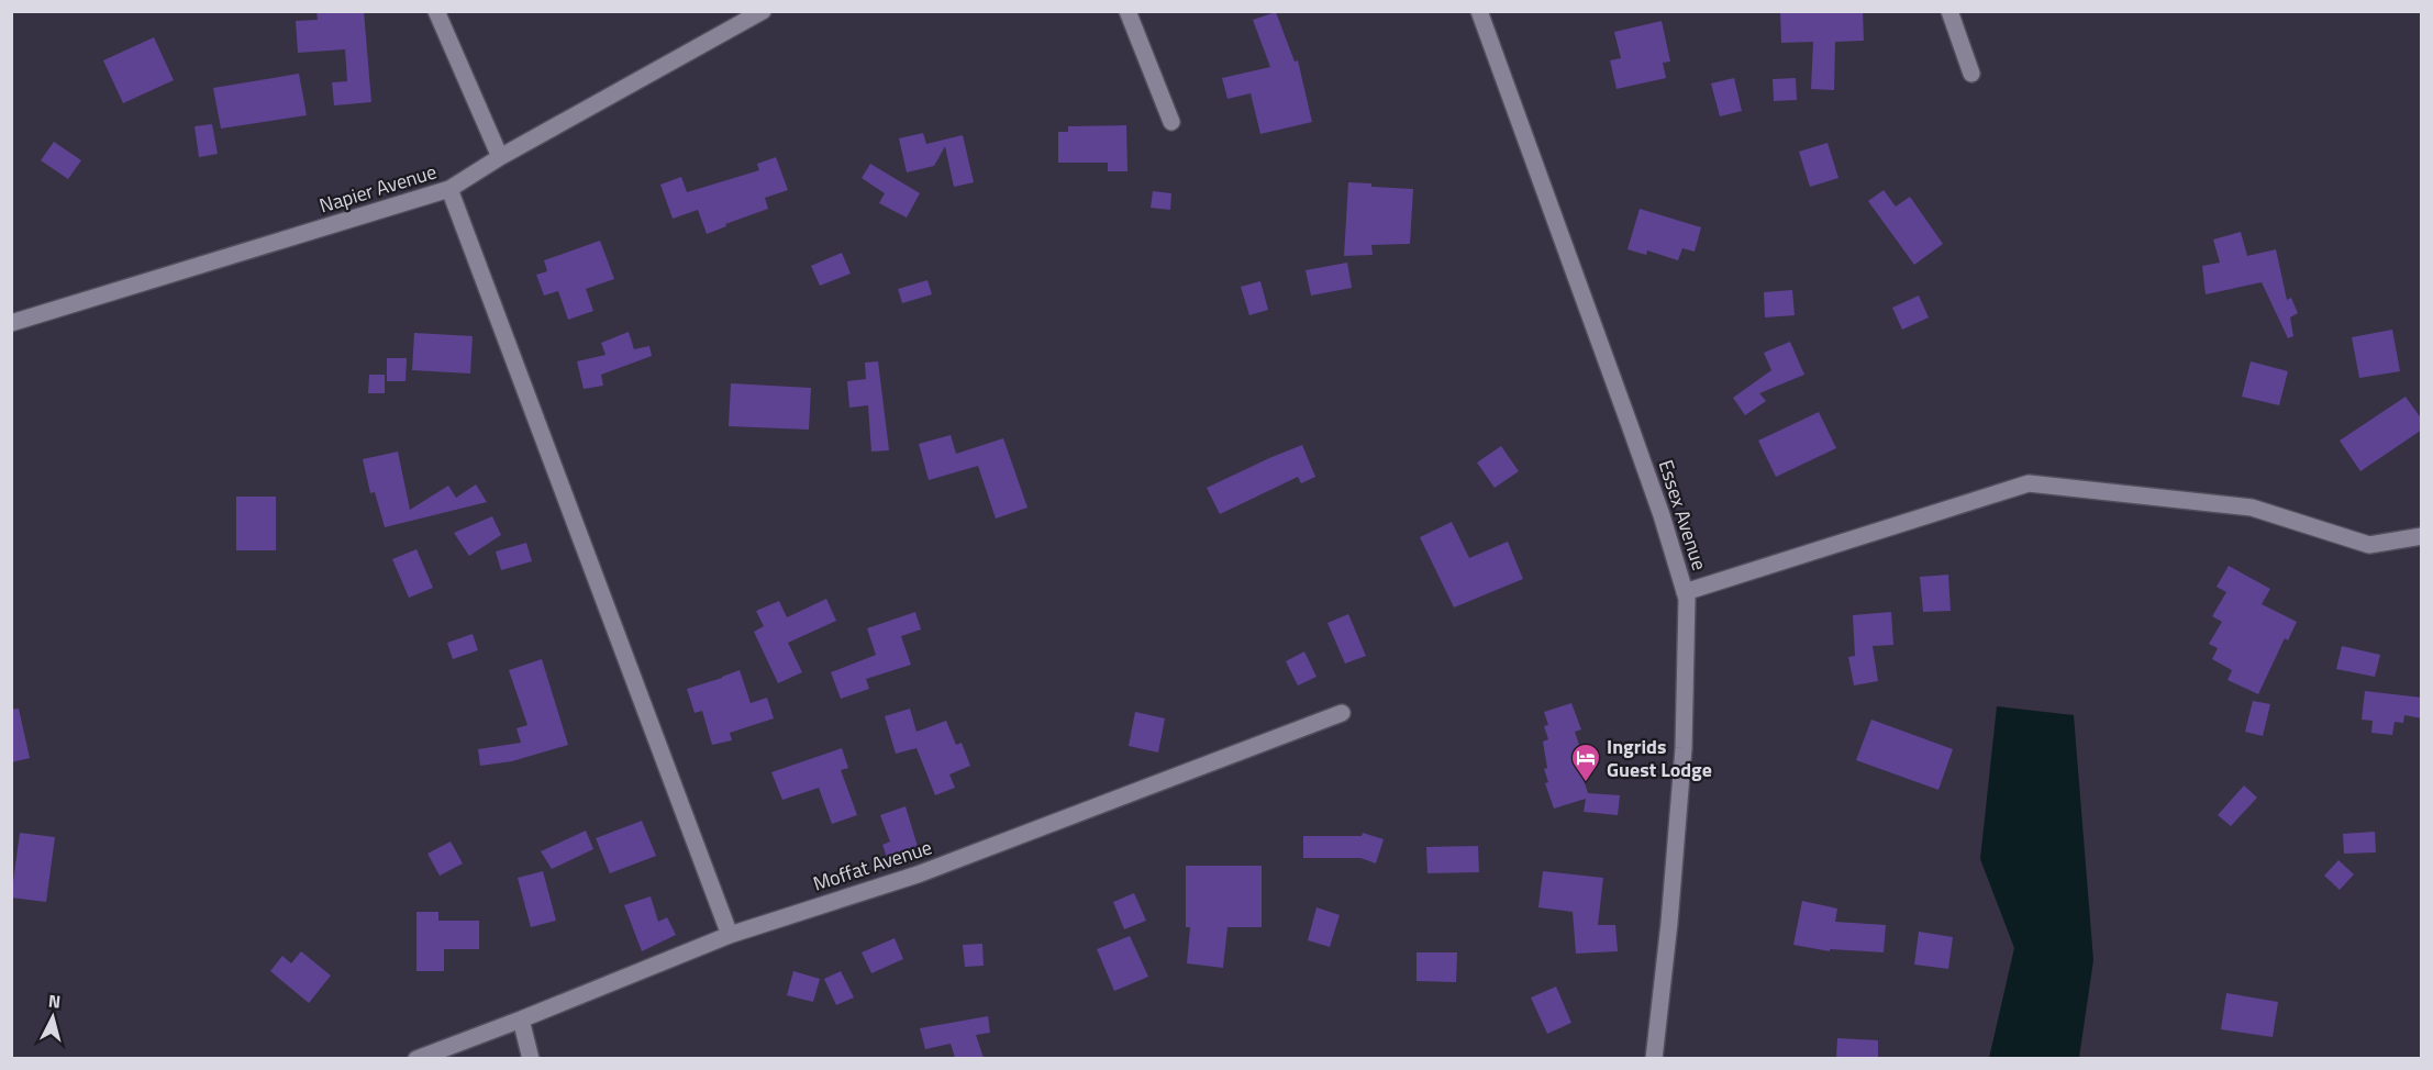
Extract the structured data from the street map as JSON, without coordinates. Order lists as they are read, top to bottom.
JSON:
{
  "streets": {
    "street": ["Napier Avenue", "Essex Avenue", "Moffat Avenue"]
  },
  "places": {
    "hotel": ["Ingrids Guest Lodge"]
  },
  "north": "top"
}
